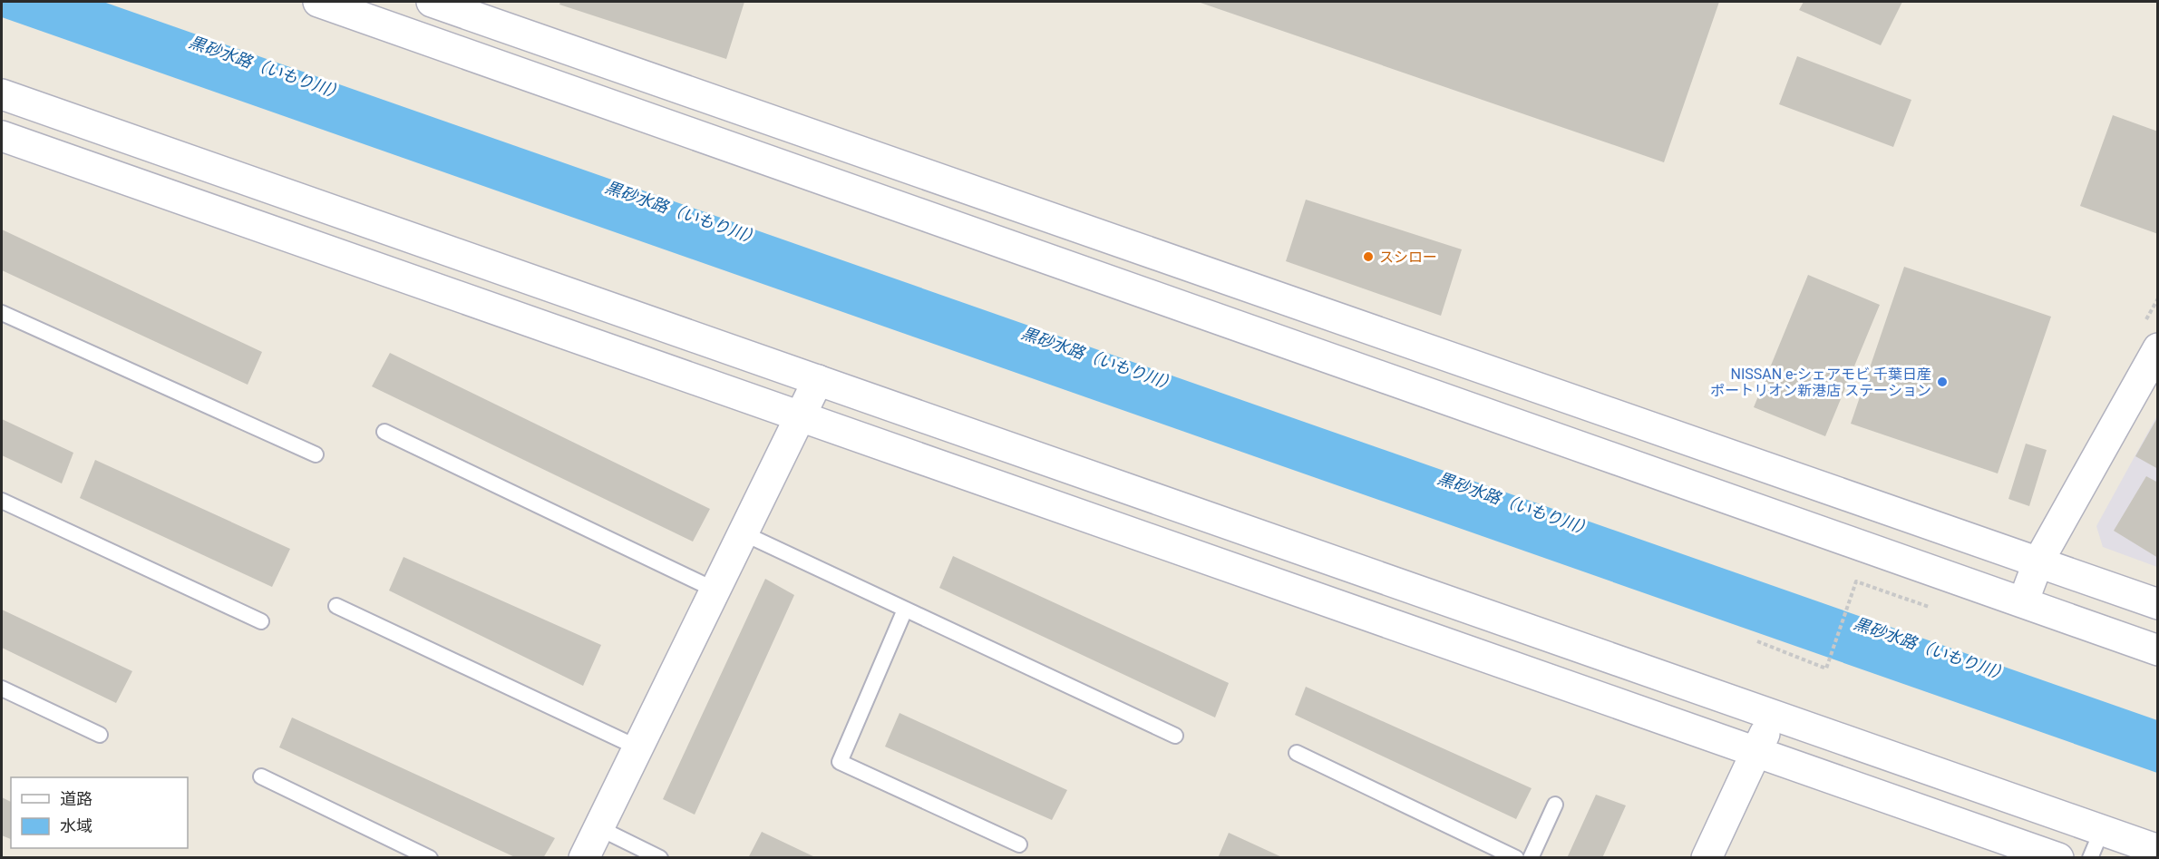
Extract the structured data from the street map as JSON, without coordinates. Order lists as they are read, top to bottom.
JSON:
{
  "water": ["黒砂水路（いもり川）"],
  "places": ["スシロー", "NISSAN e-シェアモビ 千葉日産 ポートリオン新港店 ステーション"],
  "legend": ["道路", "水域"]
}
